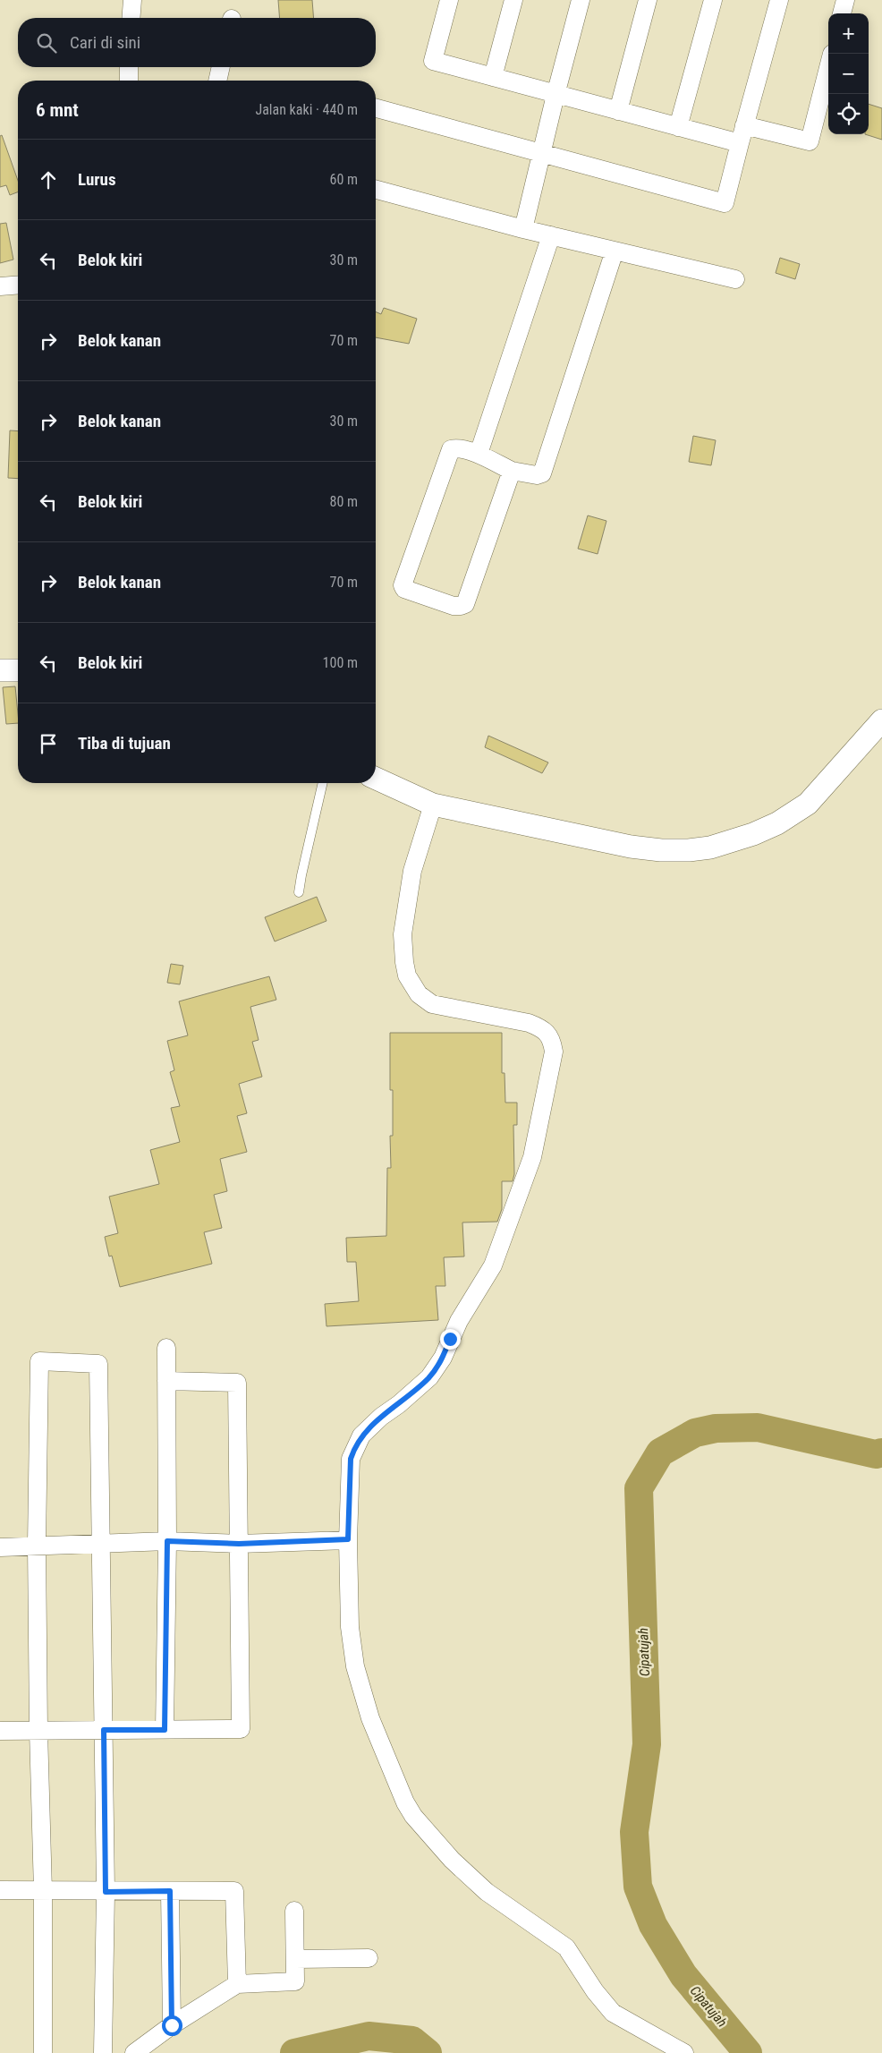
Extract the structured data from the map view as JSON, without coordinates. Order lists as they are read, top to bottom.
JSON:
{
  "water": ["Cipatujah"],
  "page": {
    "map_buttons": ["+", "−"],
    "search": "Cari di sini",
    "heading": ["6 mnt", "Jalan kaki · 440 m"],
    "list": [
      ["Lurus", "60 m"],
      ["Belok kiri", "30 m"],
      ["Belok kanan", "70 m"],
      ["Belok kanan", "30 m"],
      ["Belok kiri", "80 m"],
      ["Belok kanan", "70 m"],
      ["Belok kiri", "100 m"],
      "Tiba di tujuan"
    ]
  }
}
